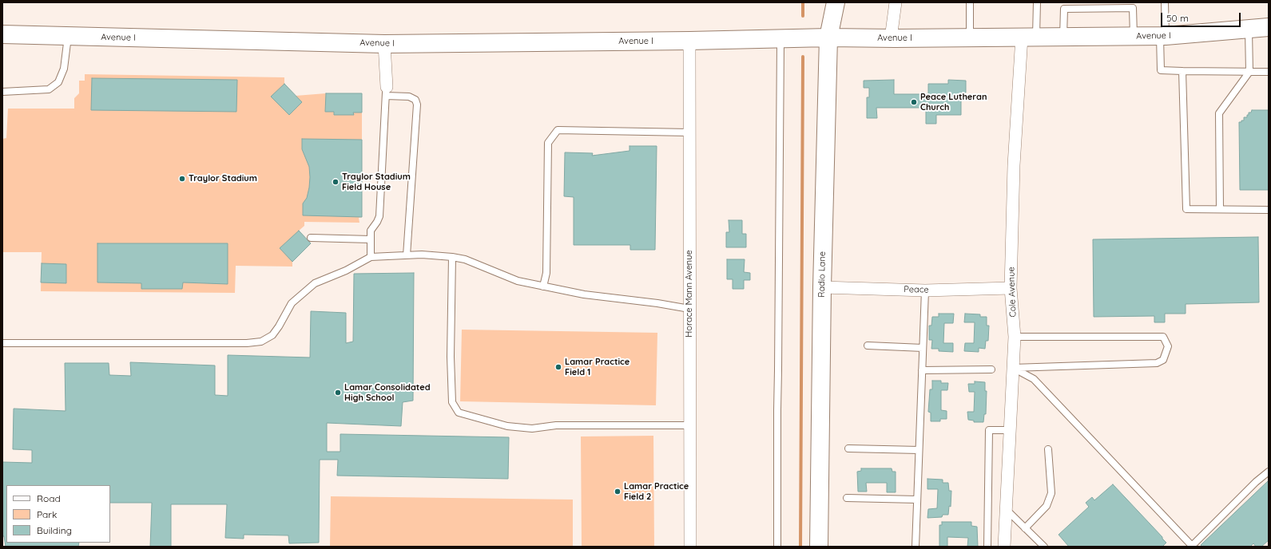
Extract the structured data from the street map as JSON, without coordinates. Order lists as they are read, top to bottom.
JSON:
{
  "streets": {
    "main road": ["Avenue I", "Radio Lane"],
    "street": ["Peace", "Cole Avenue", "Horace Mann Avenue"]
  },
  "crossings": [
    ["Avenue I", "Radio Lane"],
    ["Avenue I", "Cole Avenue"],
    ["Avenue I", "Horace Mann Avenue"],
    ["Radio Lane", "Peace"],
    ["Peace", "Cole Avenue"]
  ],
  "places": [
    "Peace Lutheran Church",
    "Traylor Stadium",
    "Traylor Stadium Field House",
    "Lamar Practice Field 1",
    "Lamar Consolidated High School",
    "Lamar Practice Field 2"
  ],
  "legend": ["Road", "Park", "Building"],
  "scale_bar": "50 m"
}
